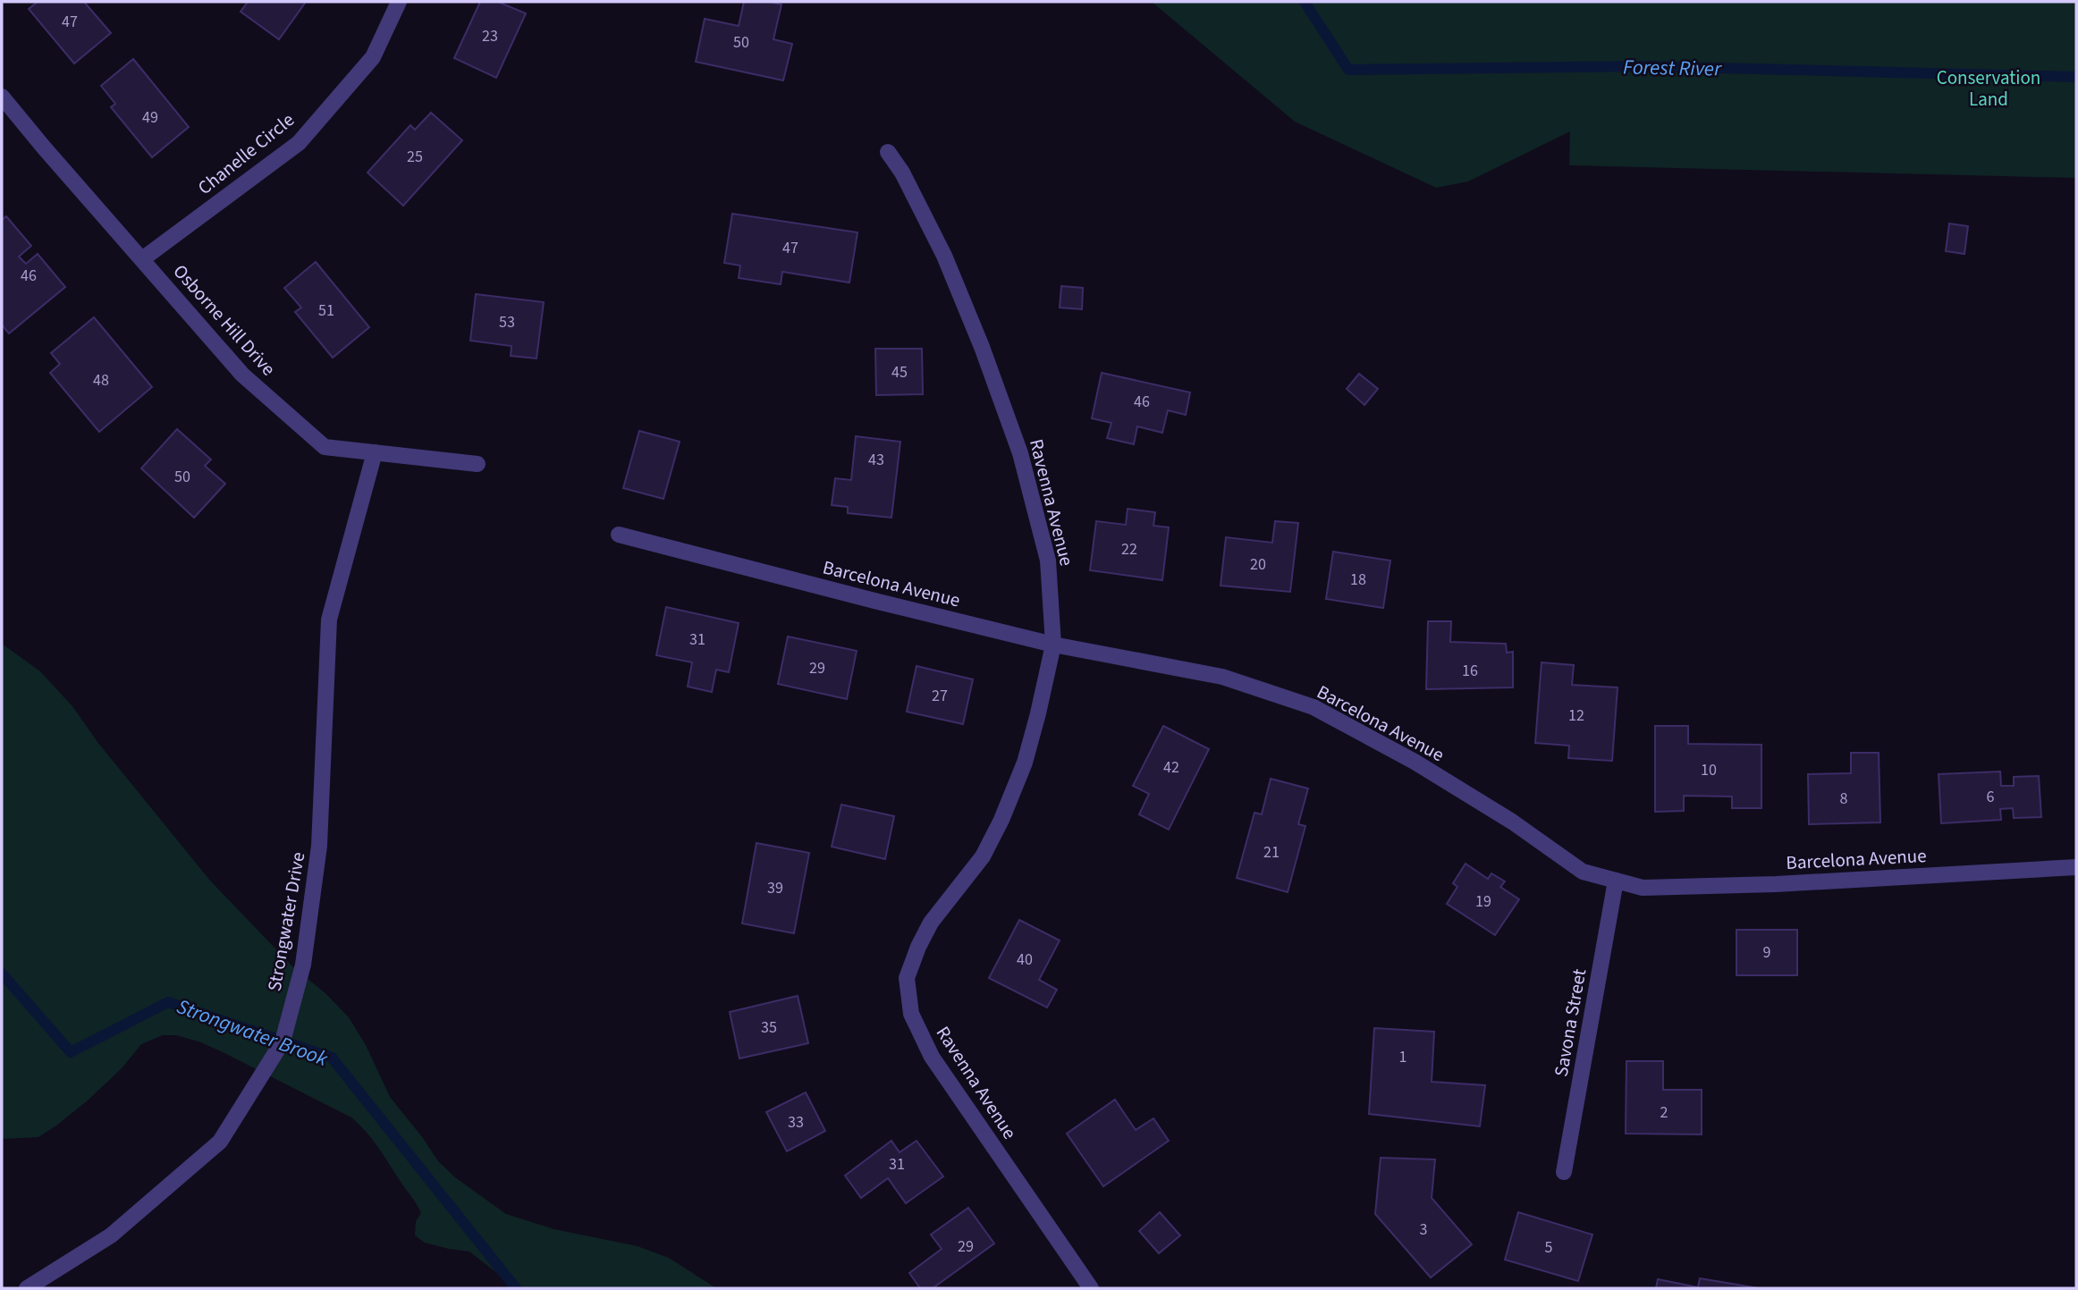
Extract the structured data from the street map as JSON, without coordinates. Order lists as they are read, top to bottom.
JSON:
{
  "streets": {
    "street": [
      "Chanelle Circle",
      "Osborne Hill Drive",
      "Ravenna Avenue",
      "Barcelona Avenue",
      "Strongwater Drive",
      "Savona Street"
    ]
  },
  "crossings": [
    ["Chanelle Circle", "Osborne Hill Drive"],
    ["Osborne Hill Drive", "Strongwater Drive"],
    ["Ravenna Avenue", "Barcelona Avenue"],
    ["Barcelona Avenue", "Savona Street"]
  ],
  "water": ["Forest River", "Strongwater Brook"],
  "parks": ["Conservation Land"],
  "house_numbers": [
    "47",
    "23",
    "50",
    "49",
    "25",
    "47",
    "46",
    "51",
    "53",
    "45",
    "48",
    "46",
    "43",
    "50",
    "22",
    "20",
    "18",
    "31",
    "29",
    "16",
    "27",
    "12",
    "42",
    "10",
    "6",
    "8",
    "21",
    "39",
    "19",
    "9",
    "40",
    "35",
    "1",
    "2",
    "33",
    "31",
    "3",
    "29",
    "5"
  ]
}
